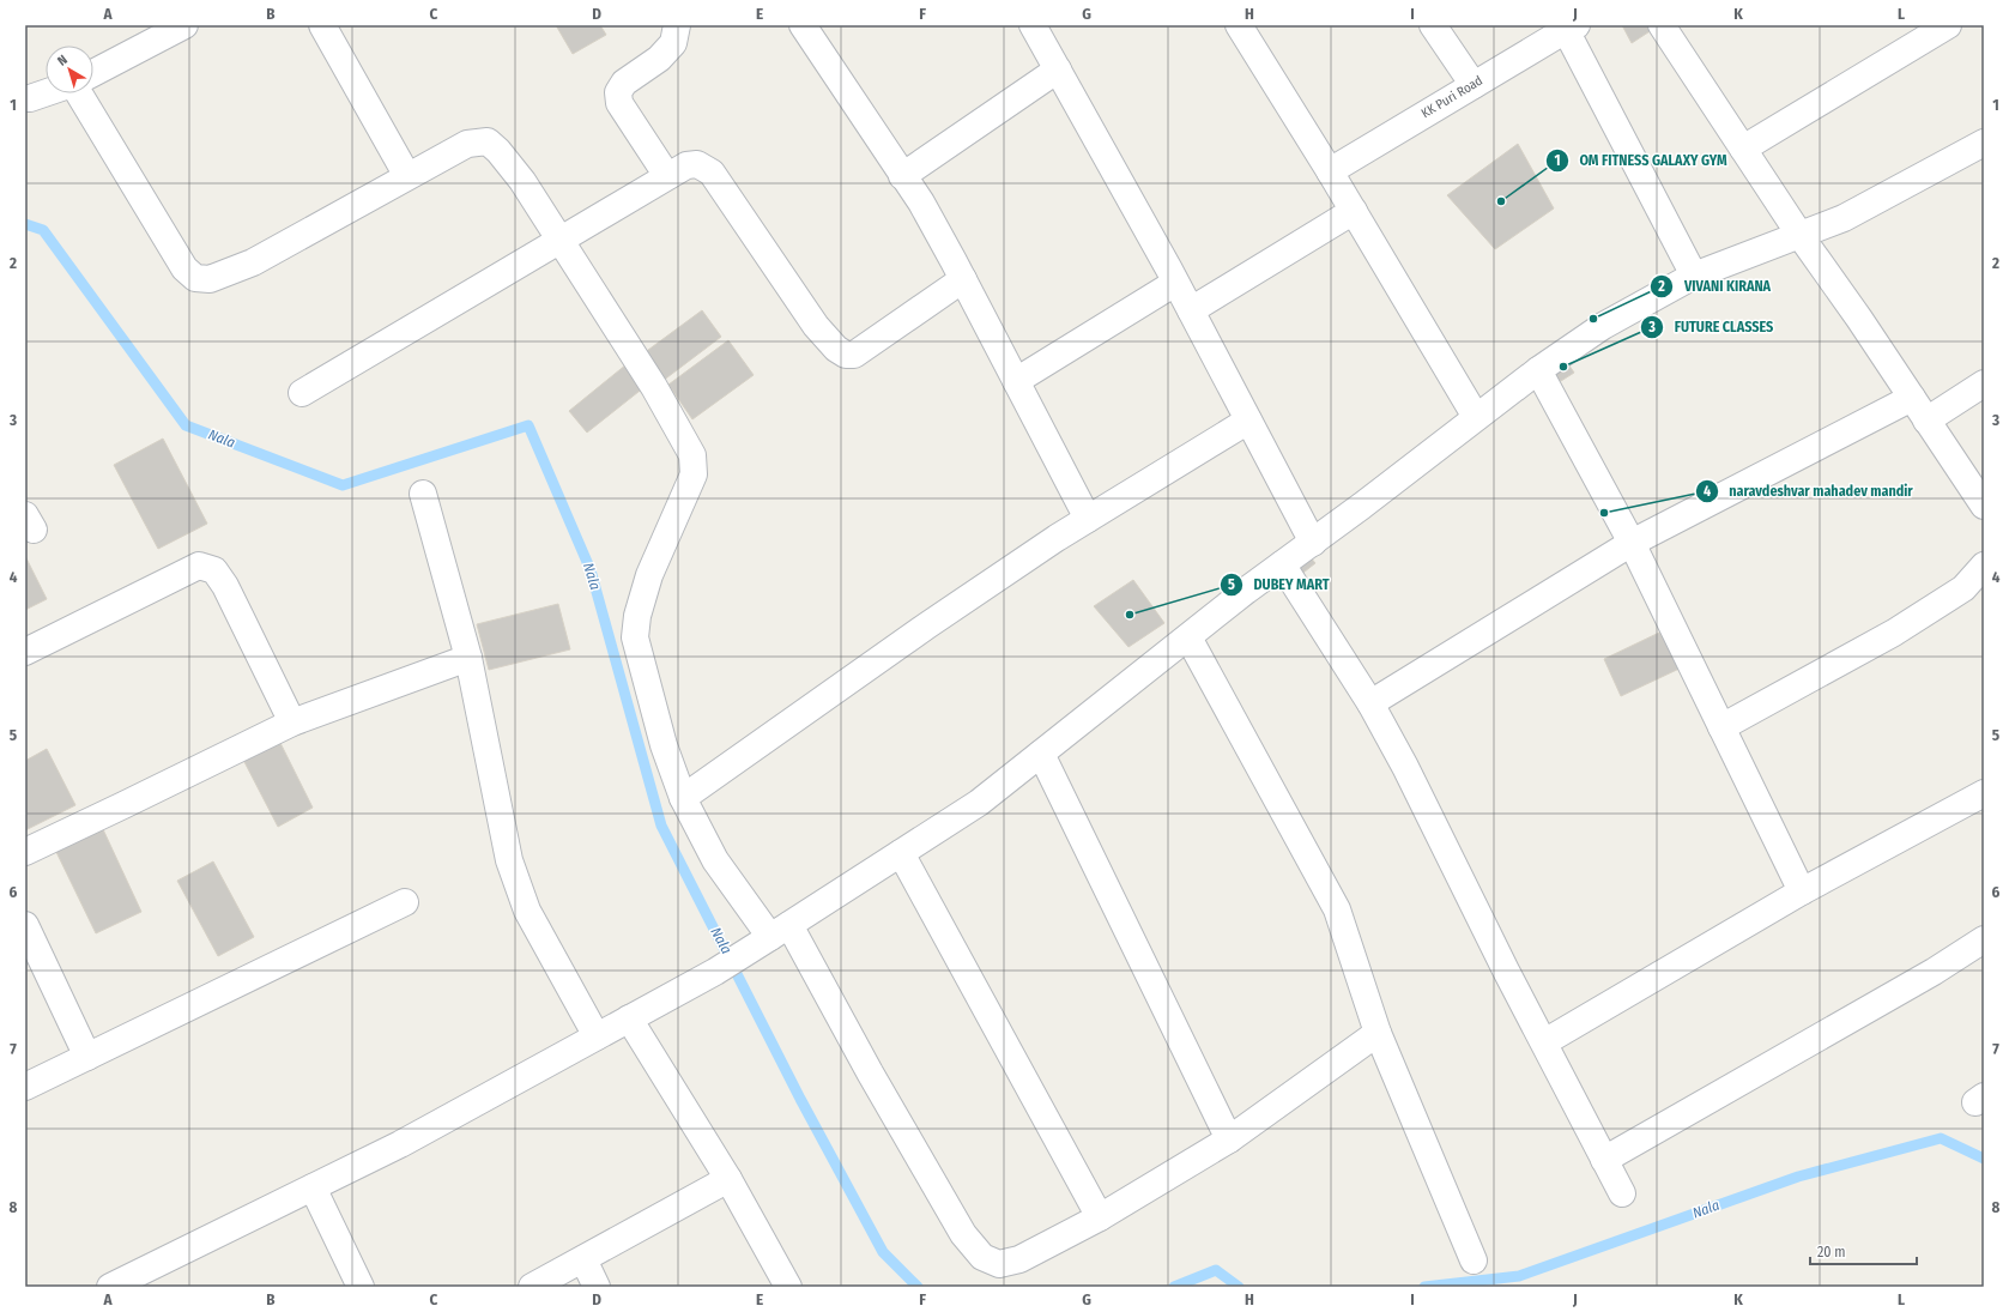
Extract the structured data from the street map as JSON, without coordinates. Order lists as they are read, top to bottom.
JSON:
{
  "streets": {
    "street": ["KK Puri Road"]
  },
  "water": ["Nala"],
  "places": [
    "OM FITNESS GALAXY GYM",
    "VIVANI KIRANA",
    "FUTURE CLASSES",
    "naravdeshvar mahadev mandir",
    "DUBEY MART"
  ],
  "scale_bar": "20 m",
  "north": "top left",
  "grid": {
    "columns": [
      "A",
      "B",
      "C",
      "D",
      "E",
      "F",
      "G",
      "H",
      "I",
      "J",
      "K",
      "L"
    ],
    "rows": [
      "1",
      "2",
      "3",
      "4",
      "5",
      "6",
      "7",
      "8"
    ]
  }
}
